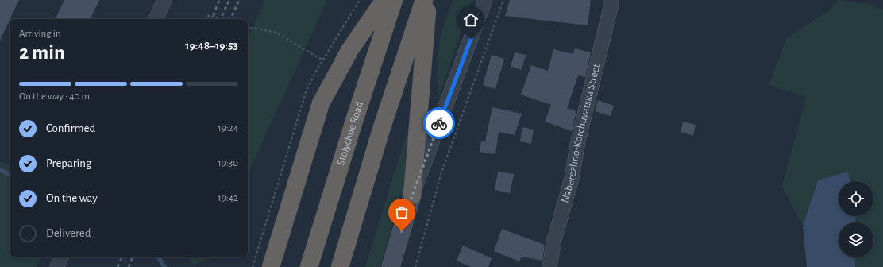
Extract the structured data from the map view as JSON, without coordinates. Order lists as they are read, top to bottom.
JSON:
{
  "streets": {
    "highway": ["Stolychne Road"],
    "street": ["Naberezhno-Korchuvatska Street"]
  },
  "page": {
    "heading": ["2 min", "Arriving in", "19:48–19:53"],
    "bar": "On the way · 40 m",
    "list": [
      ["Confirmed", "19:24"],
      ["Preparing", "19:30"],
      ["On the way", "19:42"],
      "Delivered"
    ]
  }
}
